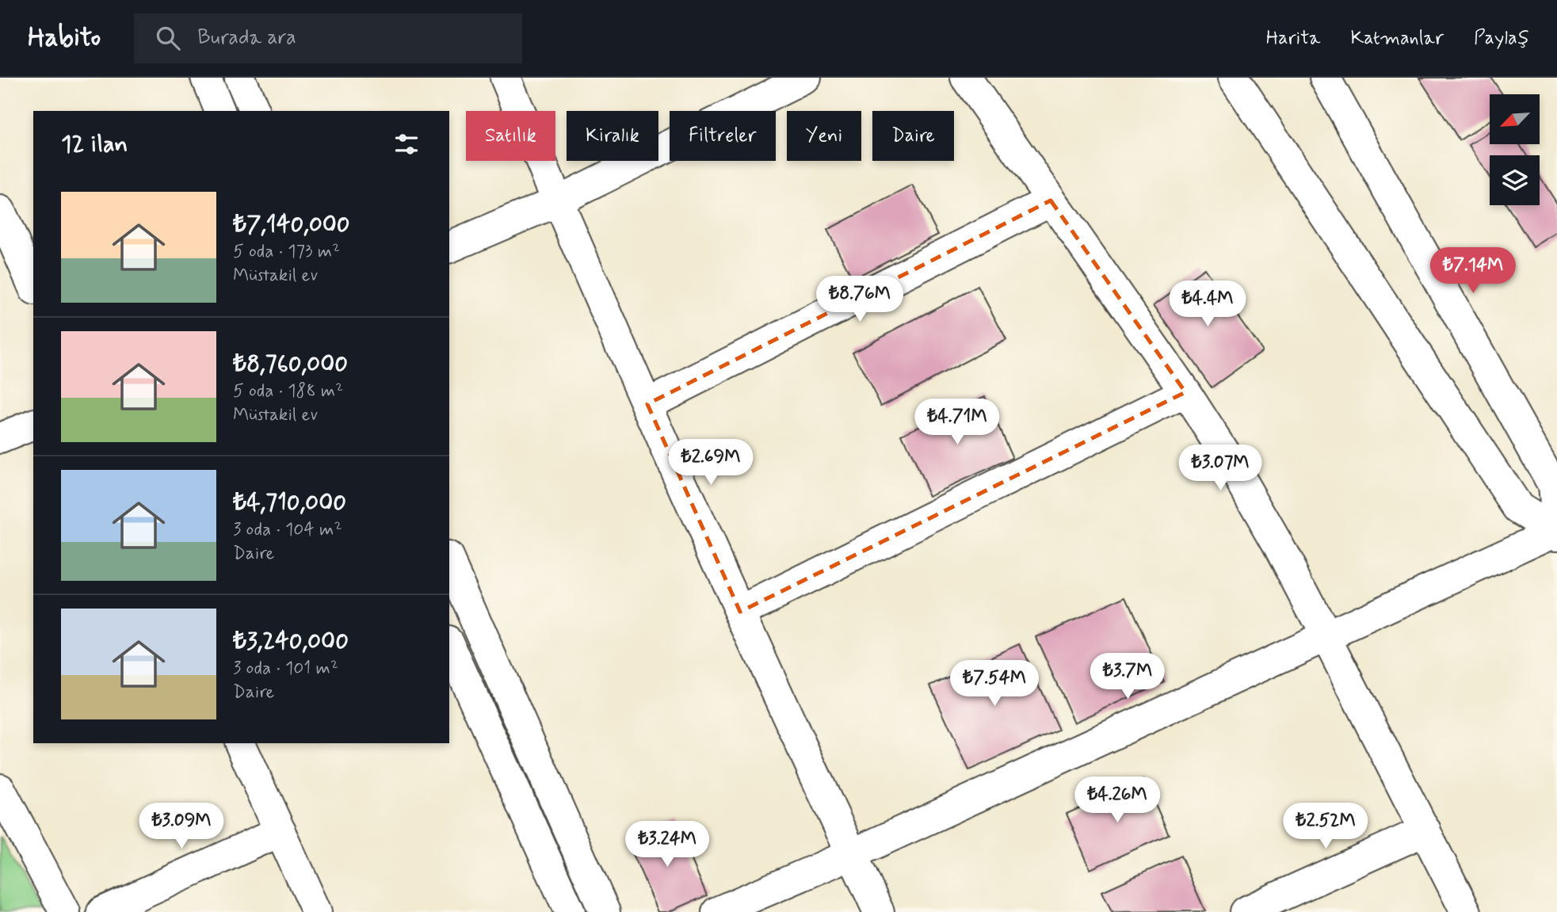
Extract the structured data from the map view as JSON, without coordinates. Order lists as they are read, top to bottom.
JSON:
{
  "north": "bottom left",
  "page": {
    "header": "Habito",
    "search": "Burada ara",
    "nav": ["Harita", "Katmanlar", "Paylaş"],
    "chip": [
      "Satılık",
      "Kiralık",
      "Filtreler",
      "Yeni",
      "Daire"
    ],
    "heading": "12 ilan",
    "list": [
      {
        "name": "₺7,140,000",
        "note": "5 oda · 173 m² · Müstakil ev"
      },
      {
        "name": "₺8,760,000",
        "note": "5 oda · 188 m² · Müstakil ev"
      },
      {
        "name": "₺4,710,000",
        "note": "3 oda · 104 m² · Daire"
      },
      {
        "name": "₺3,240,000",
        "note": "3 oda · 101 m² · Daire"
      }
    ],
    "price": [
      "₺7.14M",
      "₺8.76M",
      "₺4.4M",
      "₺4.71M",
      "₺2.69M",
      "₺3.07M",
      "₺3.7M",
      "₺7.54M",
      "₺4.26M",
      "₺3.09M",
      "₺2.52M",
      "₺3.24M"
    ]
  }
}
